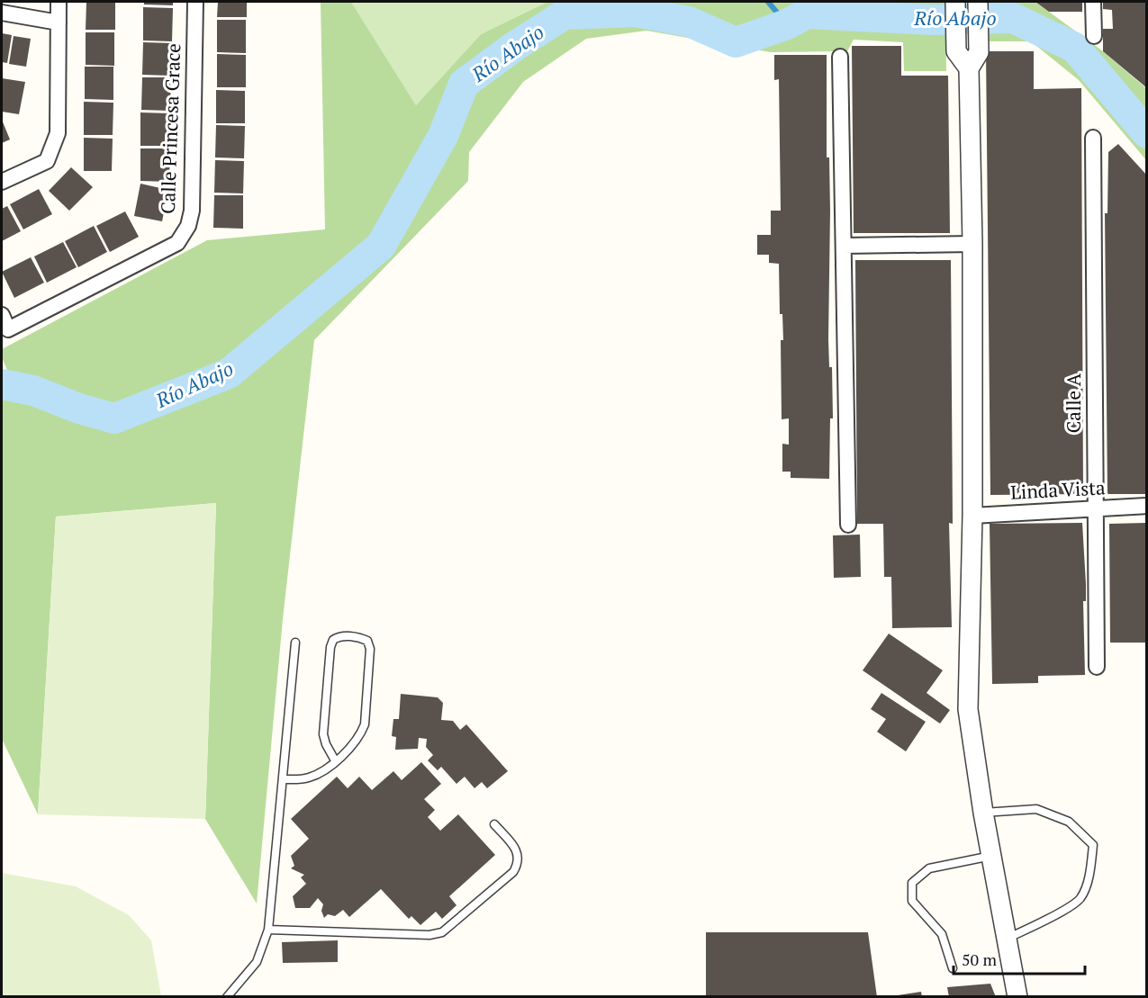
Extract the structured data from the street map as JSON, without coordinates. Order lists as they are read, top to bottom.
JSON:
{
  "streets": {
    "street": ["Calle Princesa Grace", "Calle A", "Linda Vista"]
  },
  "crossings": [
    ["Calle A", "Linda Vista"]
  ],
  "water": ["Río Abajo"],
  "scale_bar": "50 m"
}
